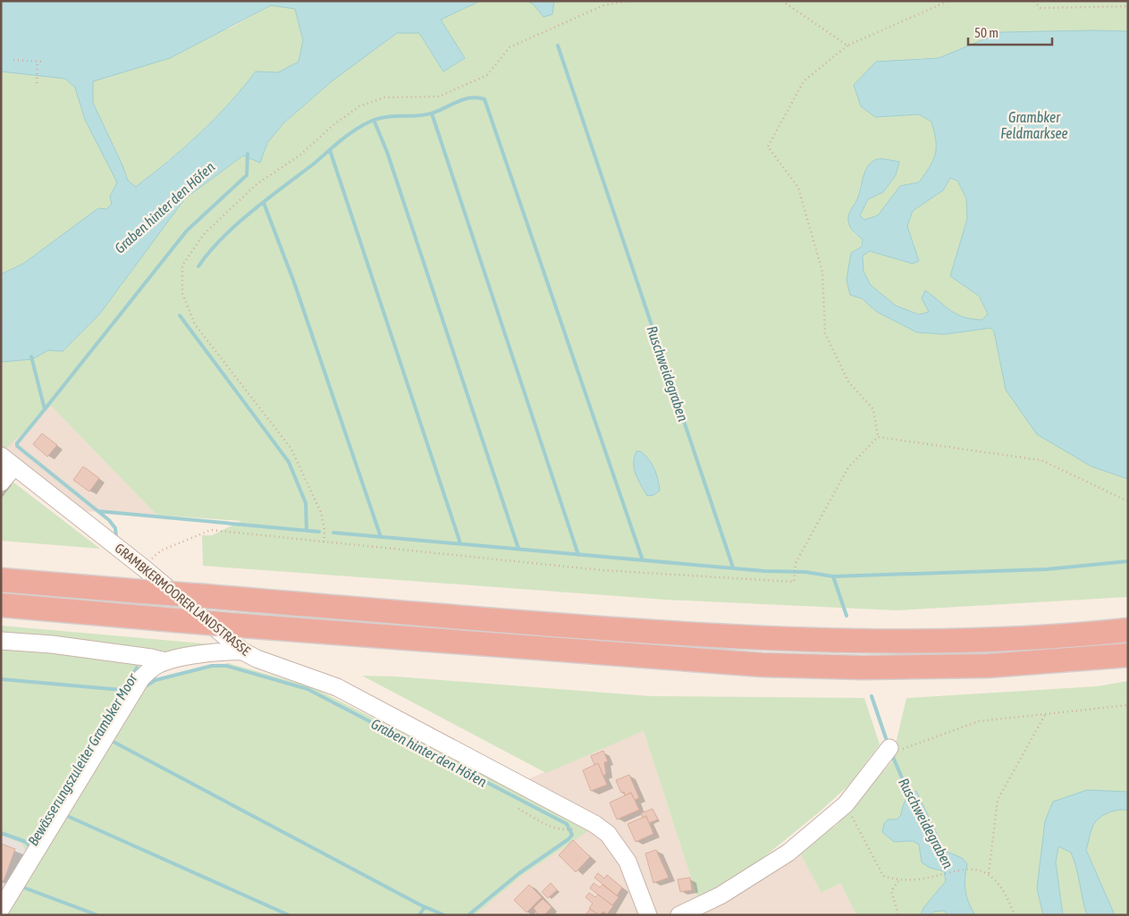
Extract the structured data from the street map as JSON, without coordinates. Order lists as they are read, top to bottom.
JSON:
{
  "streets": {
    "street": ["GRAMBKERMOORER LANDSTRASSE"]
  },
  "water": [
    "Grambker Feldmarksee",
    "Graben hinter den Höfen",
    "Ruschweidegraben",
    "Bewässerungszuleiter Grambker Moor"
  ],
  "scale_bar": "50 m"
}
